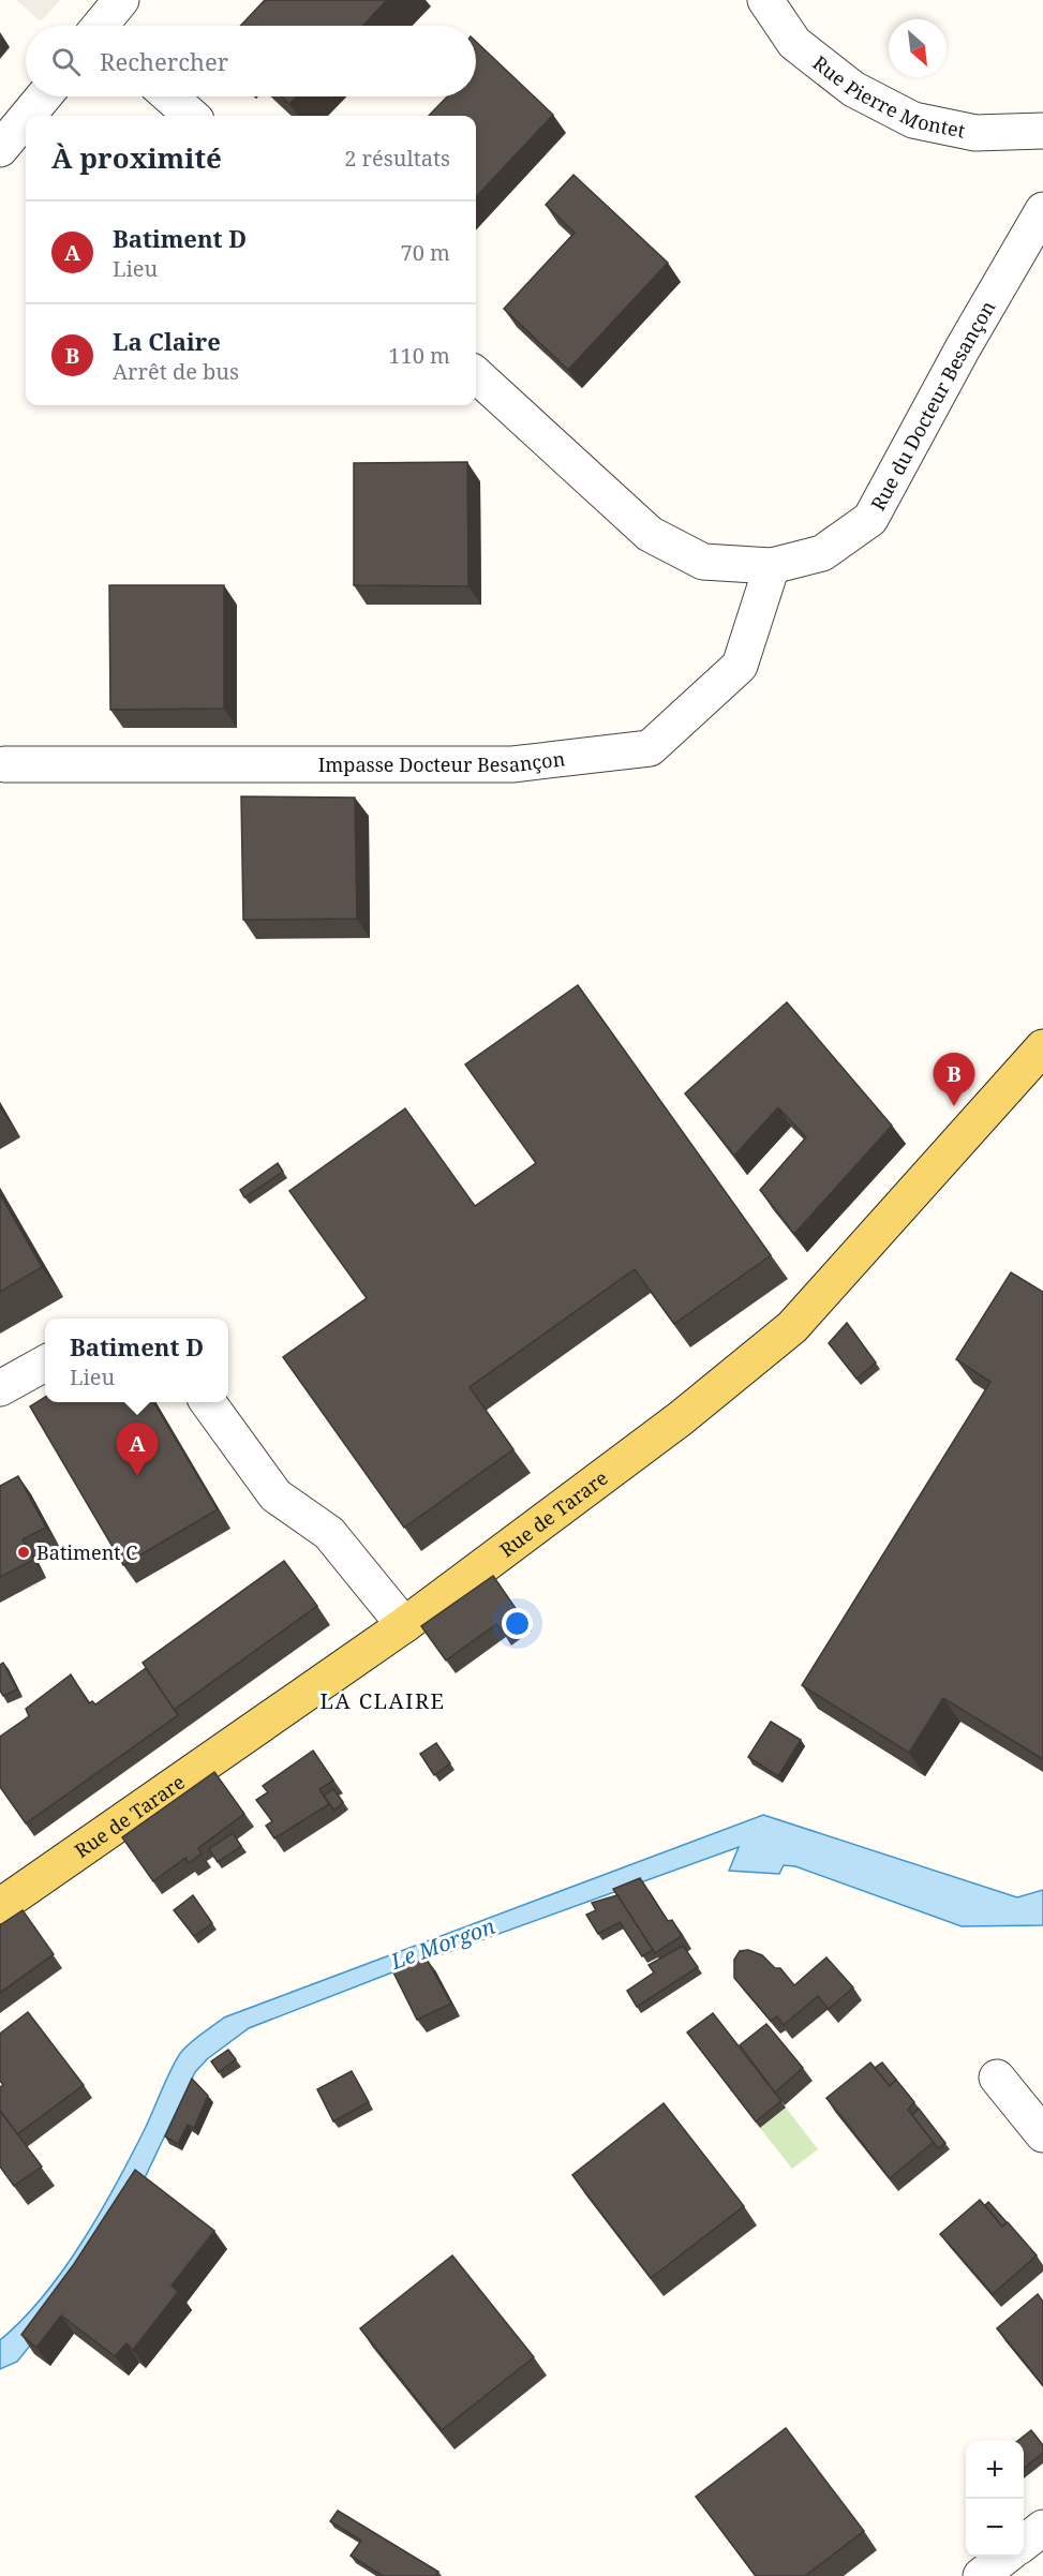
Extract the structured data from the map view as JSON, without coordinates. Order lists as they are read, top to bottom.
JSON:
{
  "streets": {
    "main road": ["Rue de Tarare"],
    "street": ["Rue Pierre Montet", "Rue du Docteur Besançon", "Impasse Docteur Besançon"]
  },
  "crossings": [
    ["Rue du Docteur Besançon", "Impasse Docteur Besançon"]
  ],
  "districts": ["LA CLAIRE"],
  "water": ["Le Morgon"],
  "places": ["Batiment C"],
  "north": "bottom right",
  "page": {
    "search": "Rechercher",
    "heading": ["À proximité", "2 résultats"],
    "list": [
      {
        "mark": "A",
        "name": "Batiment D",
        "note": "Lieu",
        "value": "70 m"
      },
      {
        "mark": "B",
        "name": "La Claire",
        "note": "Arrêt de bus",
        "value": "110 m"
      }
    ],
    "pins": ["B", "A"],
    "popup": ["Batiment D", "Lieu"],
    "map_buttons": ["+", "−"]
  }
}
